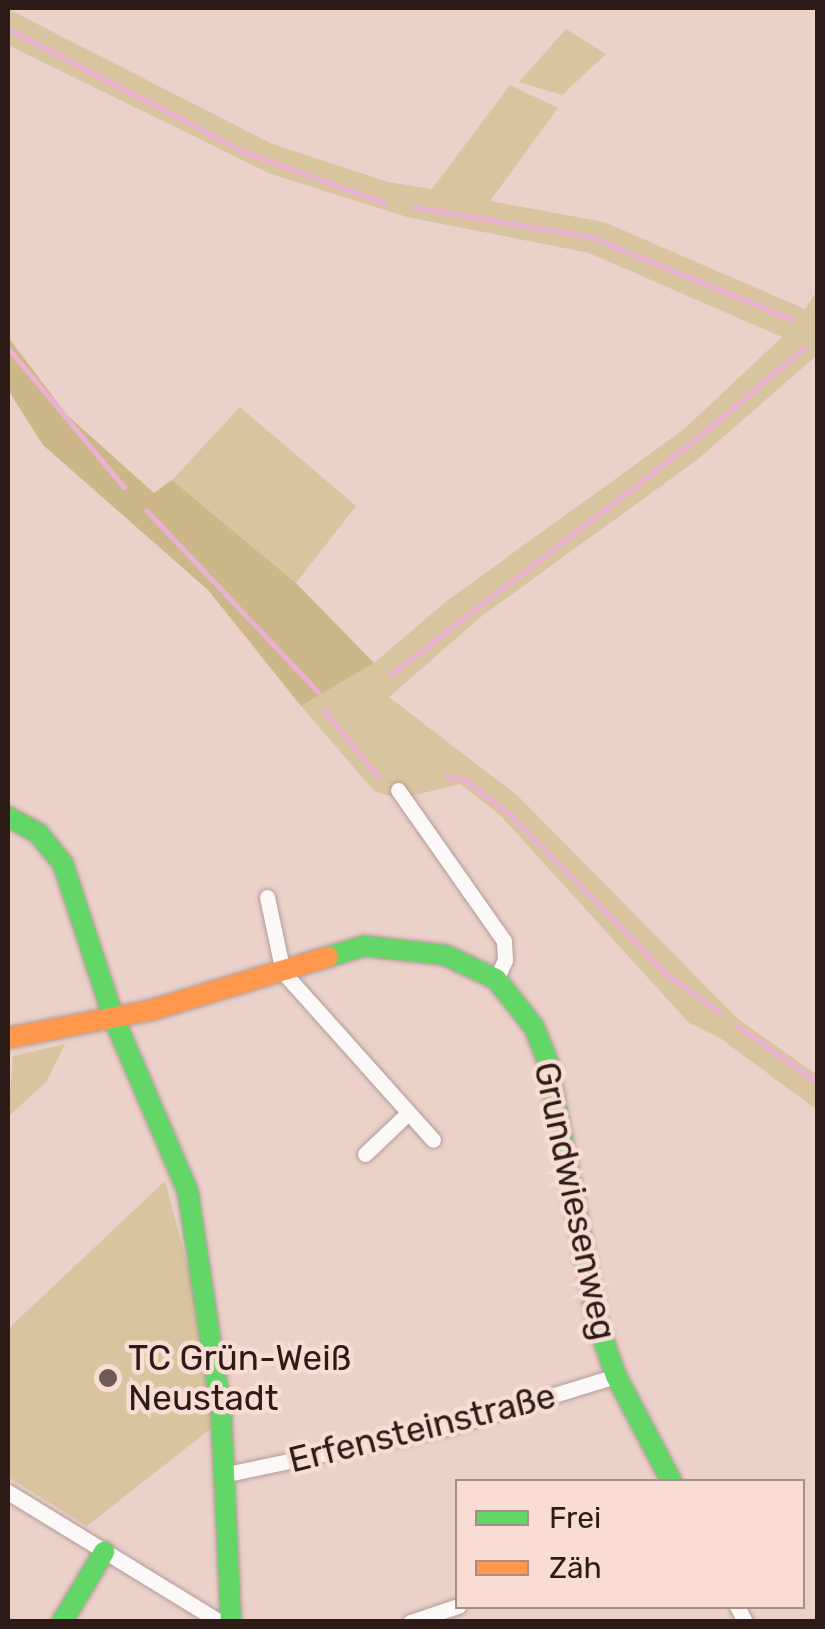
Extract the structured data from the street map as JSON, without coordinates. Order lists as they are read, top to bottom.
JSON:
{
  "streets": {
    "street": ["Grundwiesenweg", "Erfensteinstraße"]
  },
  "crossings": [
    ["Grundwiesenweg", "Erfensteinstraße"]
  ],
  "places": ["TC Grün-Weiß Neustadt"],
  "legend": ["Frei", "Zäh"]
}
